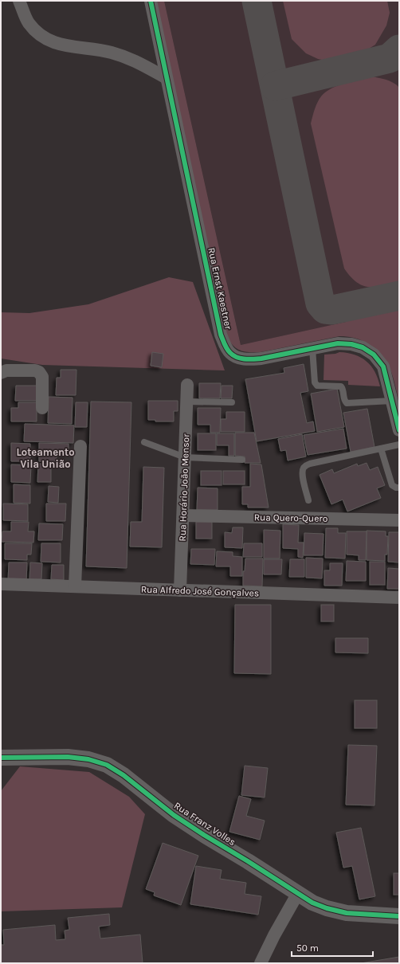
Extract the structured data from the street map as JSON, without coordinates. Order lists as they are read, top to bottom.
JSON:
{
  "streets": {
    "street": [
      "Rua Ernst Kaestner",
      "Rua Horário João Mensor",
      "Rua Quero-Quero",
      "Rua Alfredo José Gonçalves",
      "Rua Franz Volles"
    ]
  },
  "crossings": [
    ["Rua Horário João Mensor", "Rua Quero-Quero"],
    ["Rua Horário João Mensor", "Rua Alfredo José Gonçalves"]
  ],
  "districts": ["Loteamento Vila União"],
  "scale_bar": "50 m"
}
